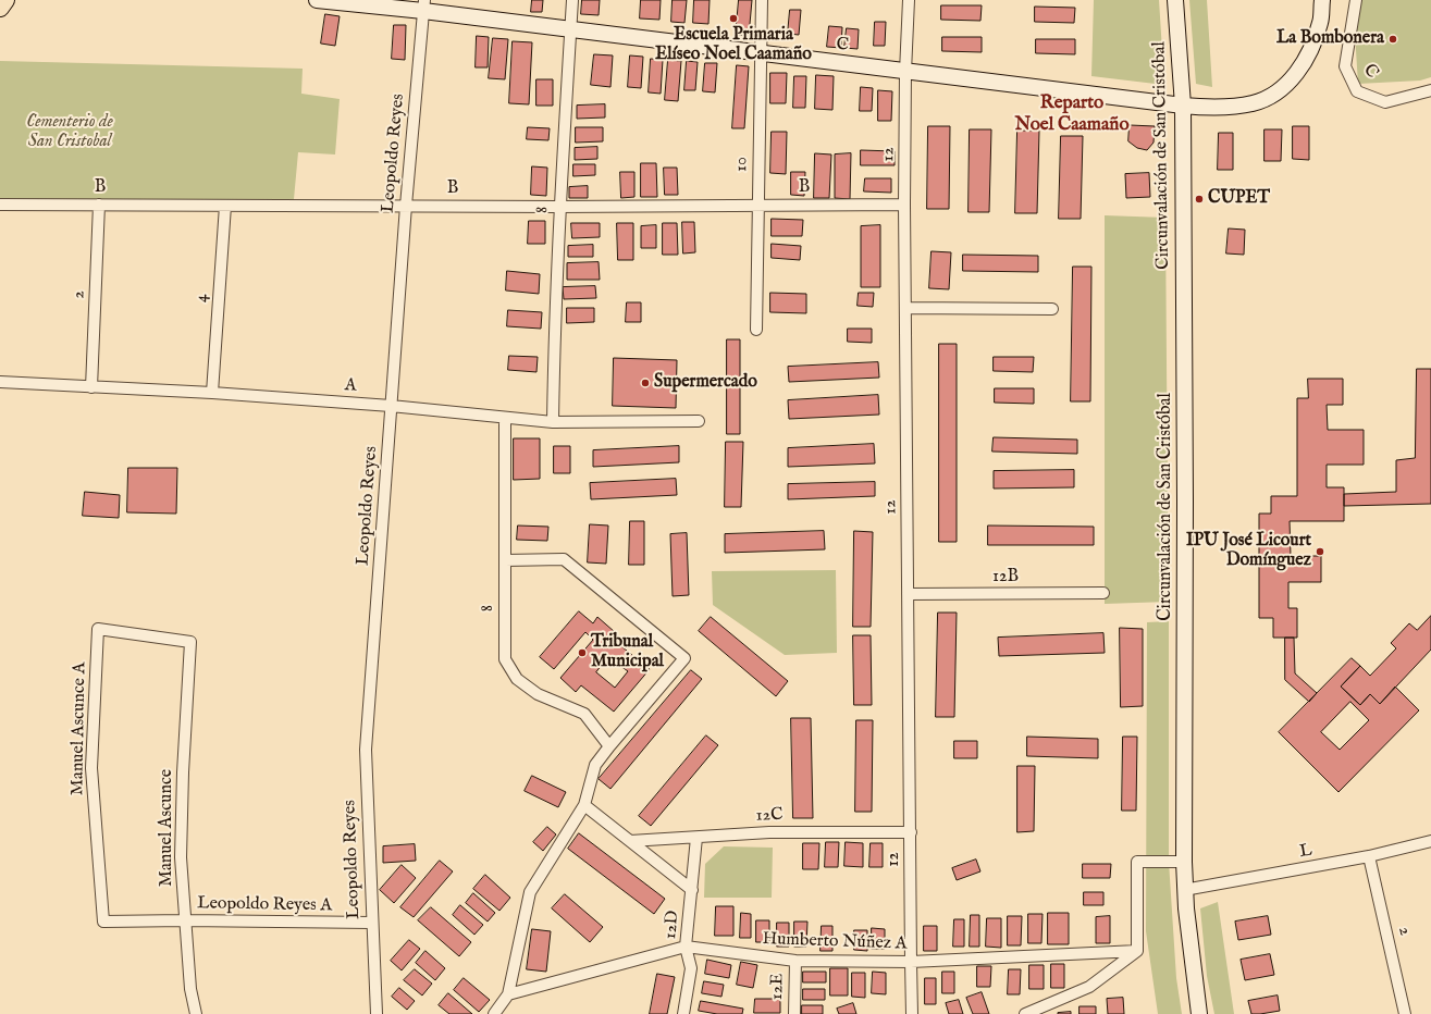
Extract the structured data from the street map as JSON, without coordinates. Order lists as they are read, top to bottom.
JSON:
{
  "streets": {
    "main road": ["C", "Circunvalación de San Cristóbal"],
    "street": [
      "Leopoldo Reyes",
      "12",
      "10",
      "B",
      "8",
      "2",
      "4",
      "A",
      "12B",
      "Manuel Ascunce A",
      "12C",
      "Manuel Ascunce",
      "L",
      "Leopoldo Reyes A",
      "12D",
      "Humberto Núñez A",
      "12E"
    ]
  },
  "crossings": [
    ["C", "Leopoldo Reyes"],
    ["C", "12"],
    ["C", "Circunvalación de San Cristóbal"],
    ["C", "10"],
    ["C", "8"],
    ["Leopoldo Reyes", "B"],
    ["Leopoldo Reyes", "A"],
    ["Leopoldo Reyes", "Leopoldo Reyes A"],
    ["12", "B"],
    ["12", "12B"],
    ["12", "12C"],
    ["12", "Humberto Núñez A"],
    ["Circunvalación de San Cristóbal", "L"],
    ["10", "B"],
    ["B", "8"],
    ["B", "2"],
    ["B", "4"],
    ["8", "A"],
    ["2", "A"],
    ["2", "L"],
    ["4", "A"],
    ["Manuel Ascunce A", "Manuel Ascunce"],
    ["Manuel Ascunce A", "Leopoldo Reyes A"],
    ["12C", "12D"],
    ["Manuel Ascunce", "Leopoldo Reyes A"],
    ["12D", "Humberto Núñez A"],
    ["Humberto Núñez A", "12E"]
  ],
  "districts": ["Reparto Noel Caamaño"],
  "parks": ["Cementerio de San Cristobal"],
  "places": [
    "Escuela Primaria Elíseo Noel Caamaño",
    "La Bombonera",
    "CUPET",
    "Supermercado",
    "IPU José Licourt Domínguez",
    "Tribunal Municipal"
  ]
}
